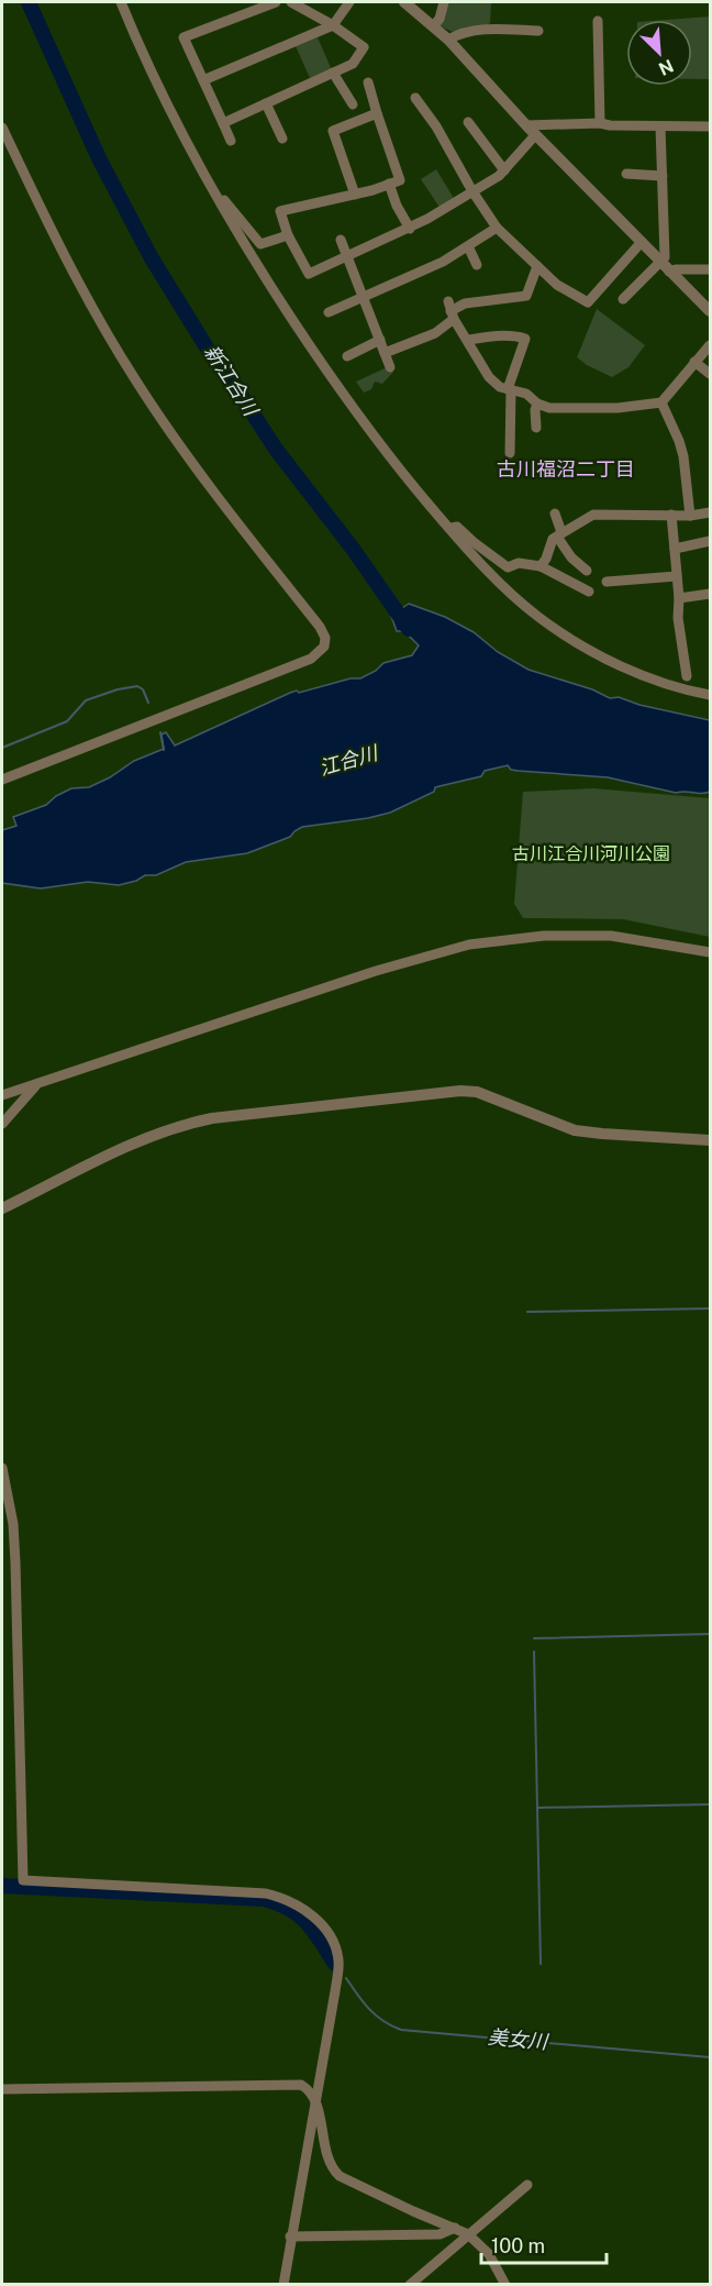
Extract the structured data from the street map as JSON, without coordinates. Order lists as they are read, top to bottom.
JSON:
{
  "districts": ["古川福沼二丁目"],
  "water": ["新江合川", "江合川", "美女川"],
  "parks": ["古川江合川河川公園"],
  "scale_bar": "100 m",
  "north": "bottom right"
}
